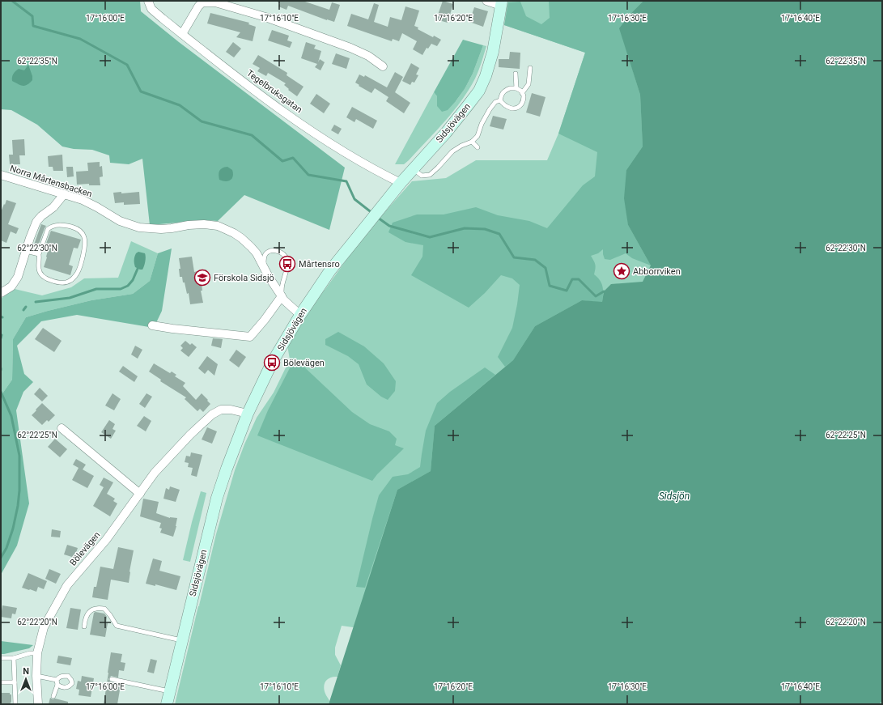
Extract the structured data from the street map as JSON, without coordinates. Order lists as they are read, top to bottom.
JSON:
{
  "streets": {
    "main road": ["Sidsjövägen"],
    "street": ["Tegelbruksgatan", "Norra Mårtensbacken", "Bölevägen"]
  },
  "crossings": [
    ["Tegelbruksgatan", "Sidsjövägen"],
    ["Sidsjövägen", "Norra Mårtensbacken"],
    ["Sidsjövägen", "Bölevägen"]
  ],
  "water": ["Sidsjön"],
  "places": {
    "bus stop": ["Mårtensro", "Bölevägen"],
    "place": ["Abborrviken"],
    "school or university": ["Förskola Sidsjö"]
  },
  "north": "top",
  "coordinates": [
    "17°16'00\"E",
    "17°16'10\"E",
    "17°16'20\"E",
    "17°16'30\"E",
    "17°16'40\"E",
    "62°22'35\"N",
    "62°22'30\"N",
    "62°22'25\"N",
    "62°22'20\"N"
  ]
}
